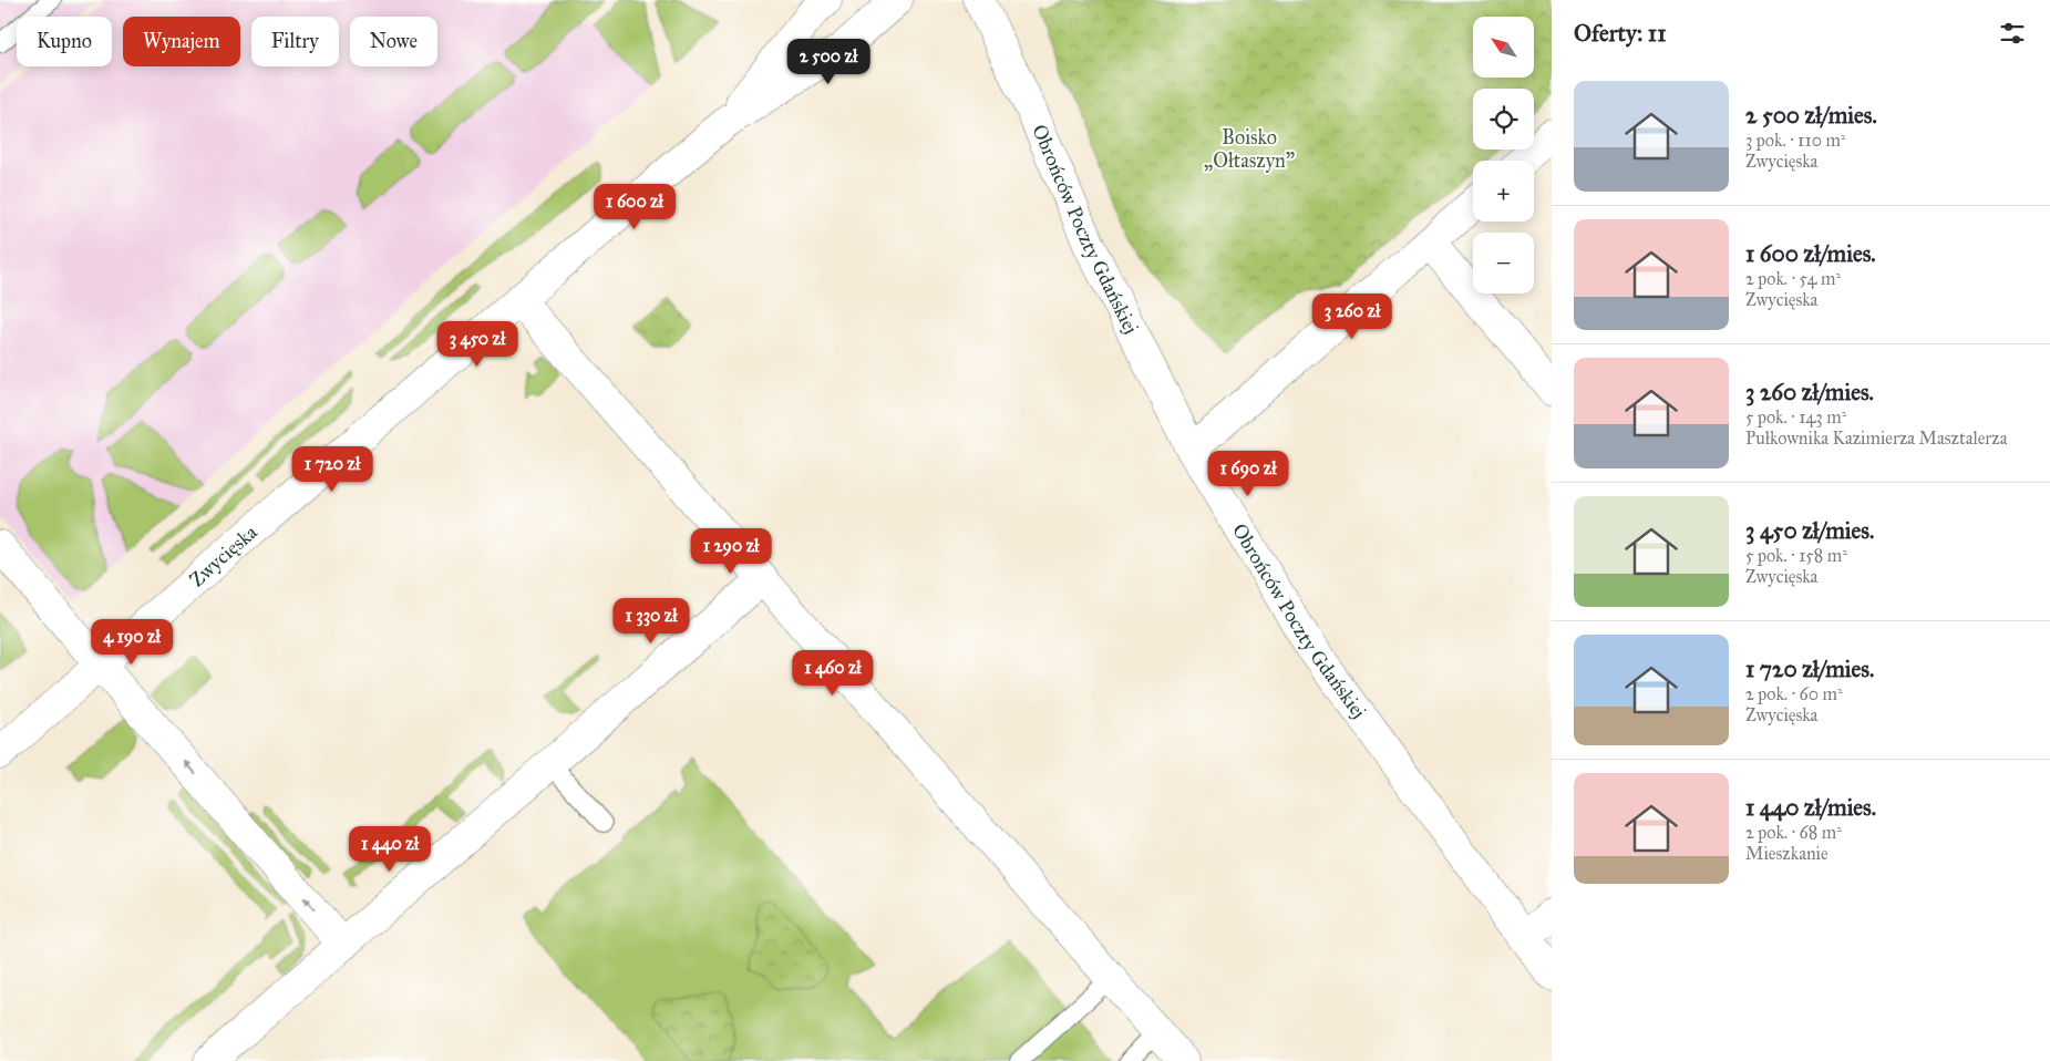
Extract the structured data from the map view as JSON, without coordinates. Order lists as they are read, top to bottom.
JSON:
{
  "streets": {
    "street": ["Obrońców Poczty Gdańskiej", "Zwycięska"]
  },
  "parks": ["Boisko „Ołtaszyn”"],
  "north": "top left",
  "page": {
    "heading": "Oferty: 11",
    "map_buttons": ["+", "−"],
    "chip": [
      "Kupno",
      "Wynajem",
      "Filtry",
      "Nowe"
    ],
    "price": [
      "2 500 zł",
      "1 600 zł",
      "3 260 zł",
      "3 450 zł",
      "1 720 zł",
      "1 690 zł",
      "1 290 zł",
      "1 330 zł",
      "4 190 zł",
      "1 460 zł",
      "1 440 zł"
    ],
    "list": [
      {
        "name": "2 500 zł/mies.",
        "note": "3 pok. · 110 m² · Zwycięska"
      },
      {
        "name": "1 600 zł/mies.",
        "note": "2 pok. · 54 m² · Zwycięska"
      },
      {
        "name": "3 260 zł/mies.",
        "note": "5 pok. · 143 m² · Pułkownika Kazimierza Masztalerza"
      },
      {
        "name": "3 450 zł/mies.",
        "note": "5 pok. · 158 m² · Zwycięska"
      },
      {
        "name": "1 720 zł/mies.",
        "note": "2 pok. · 60 m² · Zwycięska"
      },
      {
        "name": "1 440 zł/mies.",
        "note": "2 pok. · 68 m² · Mieszkanie"
      }
    ]
  }
}
